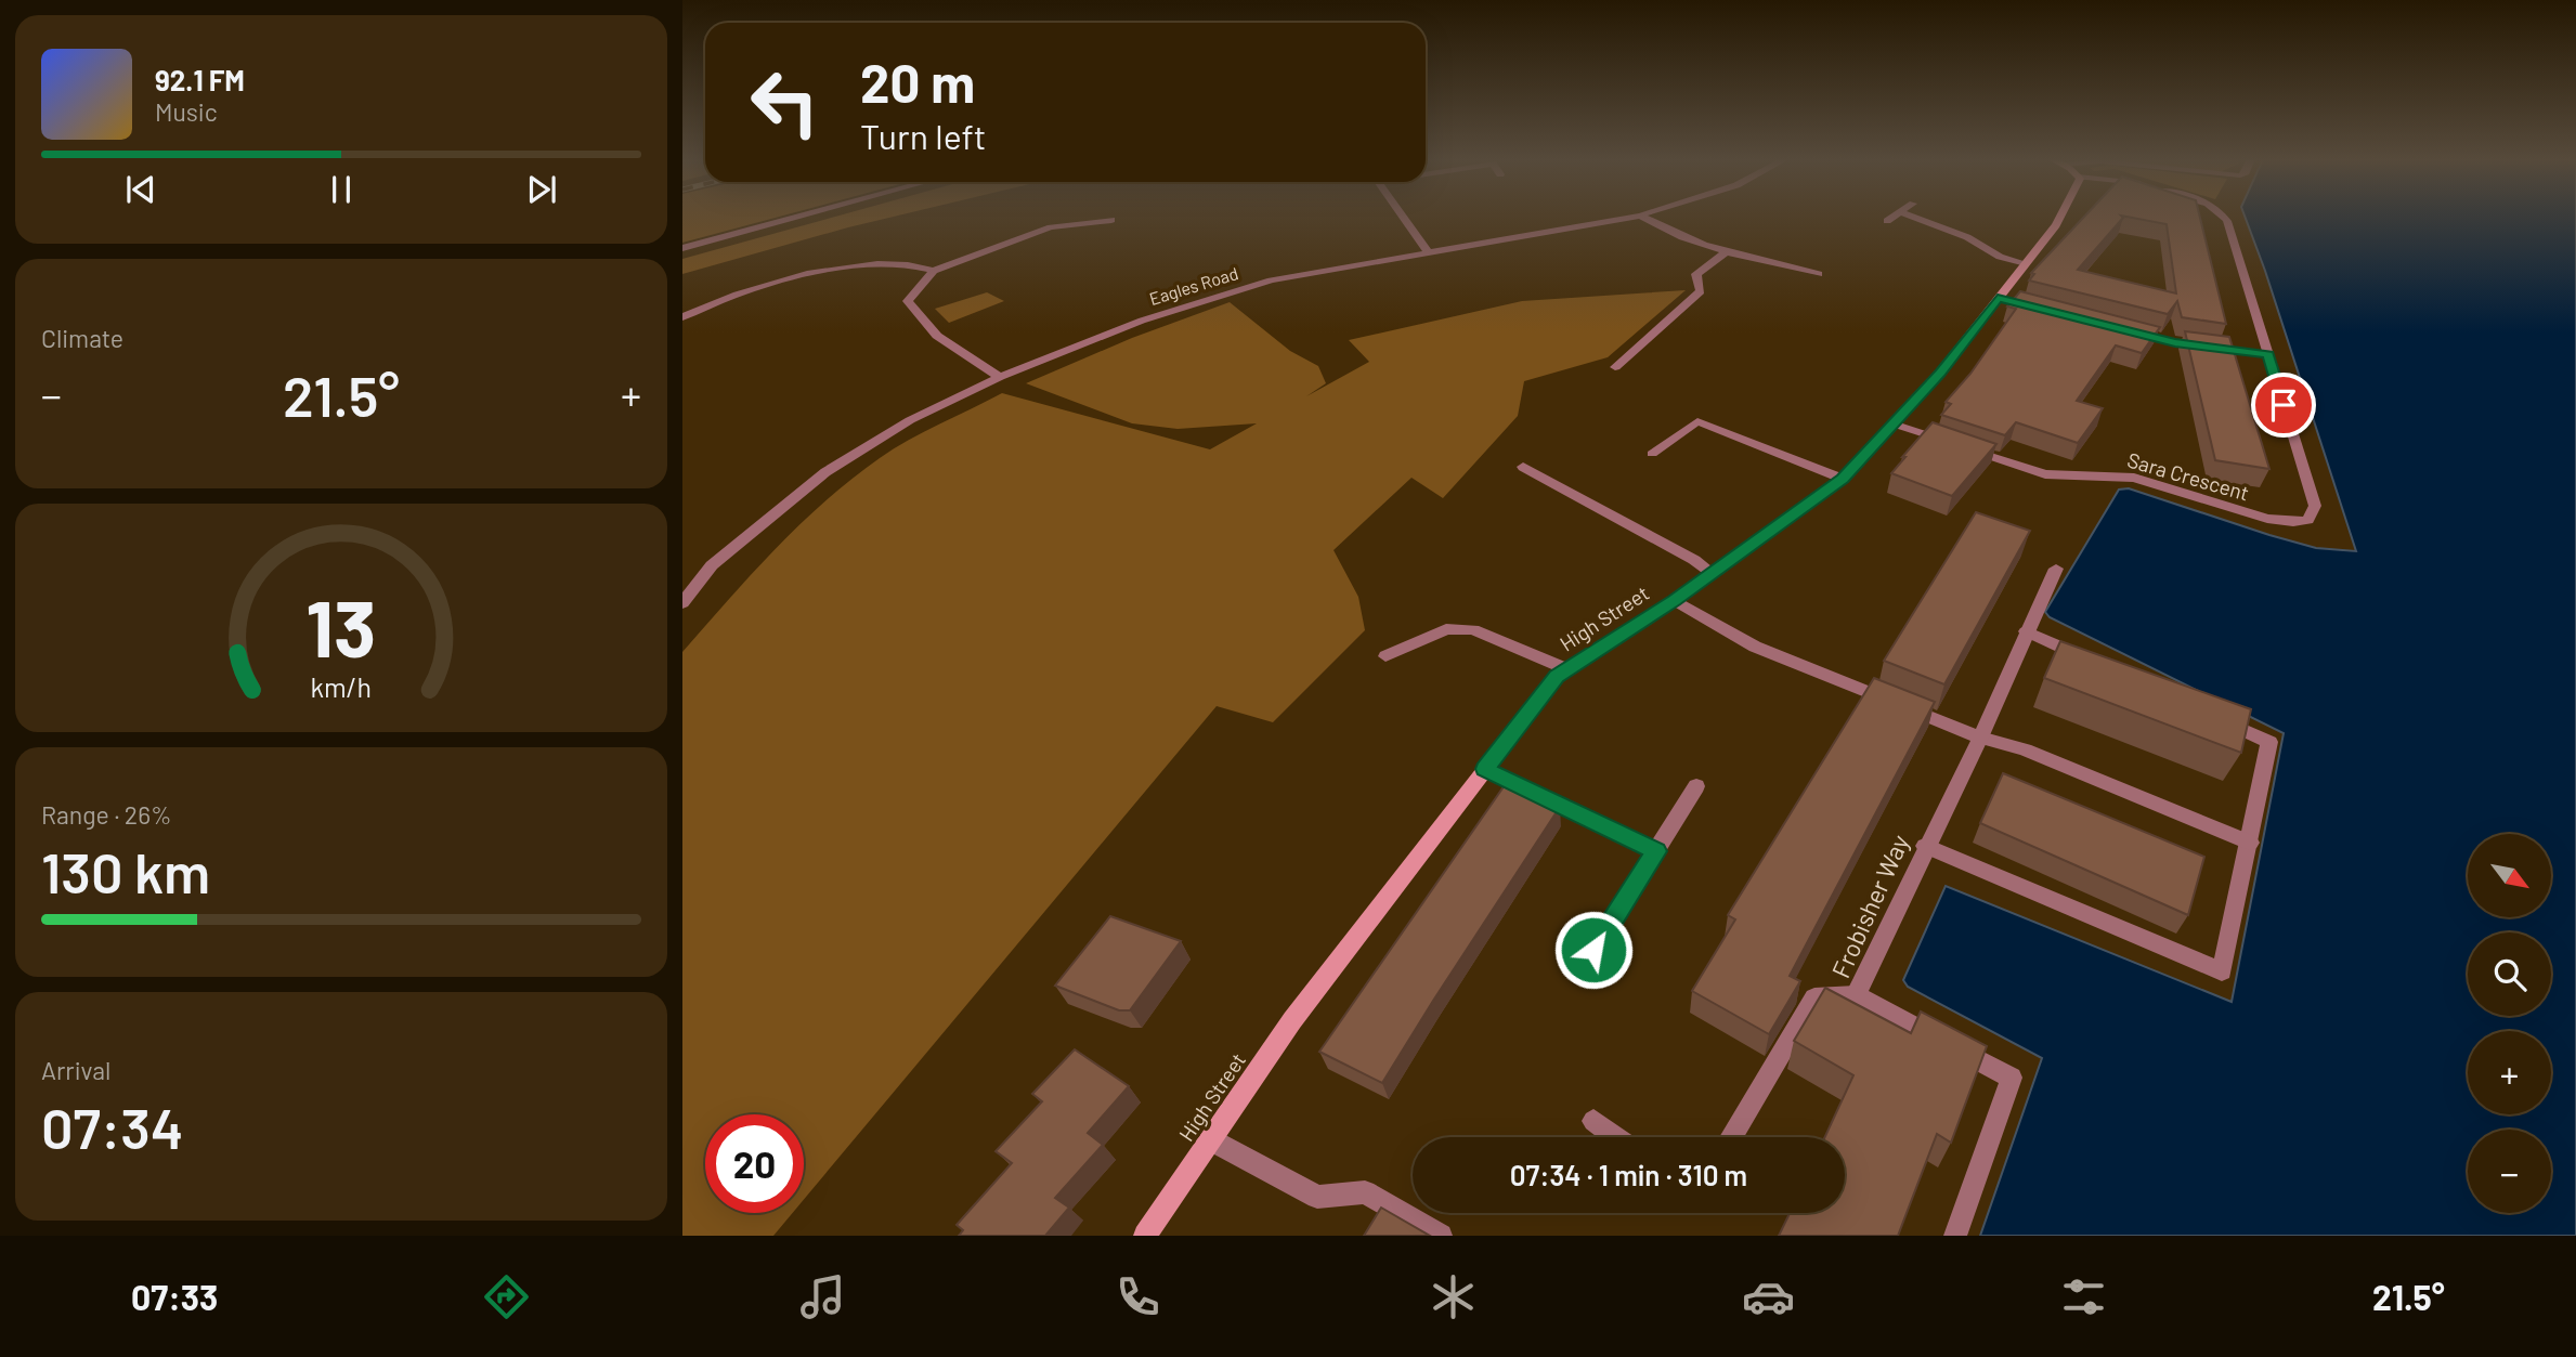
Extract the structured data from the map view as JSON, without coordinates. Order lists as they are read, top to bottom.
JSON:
{
  "streets": {
    "main road": ["High Street"],
    "street": ["Eagles Road", "Sara Crescent", "Frobisher Way"]
  },
  "crossings": [
    ["Sara Crescent", "High Street"]
  ],
  "north": "bottom right",
  "page": {
    "turn": ["20 m", "Turn left"],
    "song": ["92.1 FM", "Music"],
    "tile": [
      "Climate",
      ["Range · 26%", "130 km"],
      ["Arrival", "07:34"]
    ],
    "heat": ["−", "21.5°", "+"],
    "map_buttons": ["+", "−"],
    "limit": "20",
    "trip": "07:34 · 1 min · 310 m",
    "tabs": ["07:33", "21.5°"],
    "gauge": ["13", "km/h"]
  }
}
